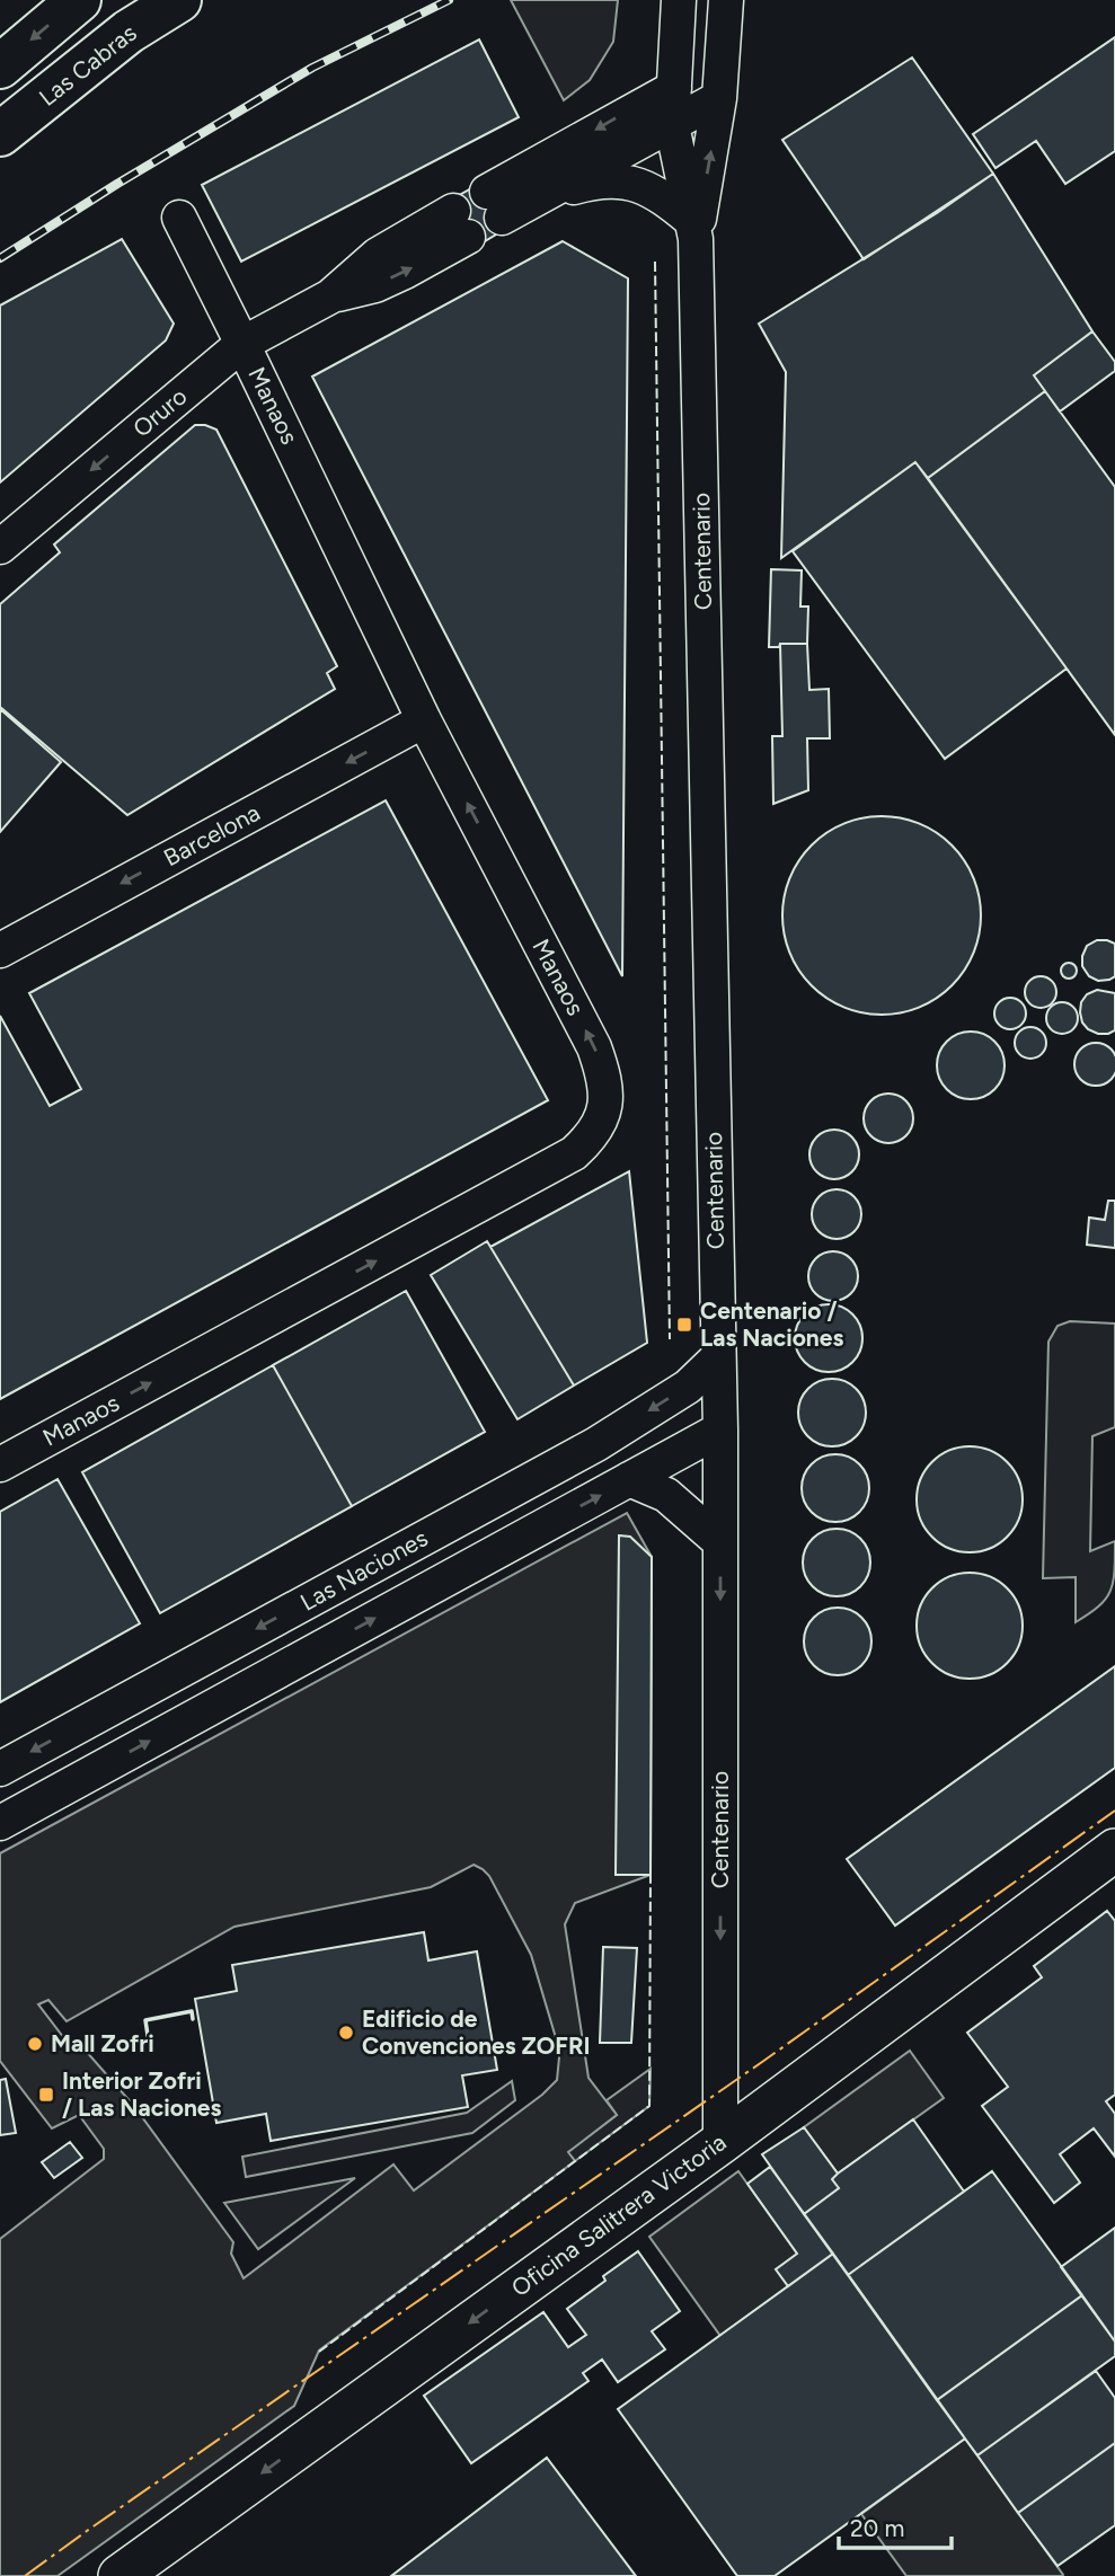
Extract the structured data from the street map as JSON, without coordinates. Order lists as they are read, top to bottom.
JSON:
{
  "streets": {
    "main road": ["Las Cabras"],
    "street": [
      "Manaos",
      "Oruro",
      "Centenario",
      "Barcelona",
      "Las Naciones",
      "Oficina Salitrera Victoria"
    ]
  },
  "crossings": [
    ["Manaos", "Oruro"],
    ["Manaos", "Barcelona"],
    ["Centenario", "Las Naciones"],
    ["Centenario", "Oficina Salitrera Victoria"]
  ],
  "one_way": ["Oruro", "Barcelona", "Oficina Salitrera Victoria"],
  "places": {
    "transit": ["Centenario / Las Naciones", "Interior Zofri / Las Naciones"],
    "other": ["Edificio de Convenciones ZOFRI", "Mall Zofri"]
  },
  "scale_bar": "20 m"
}
